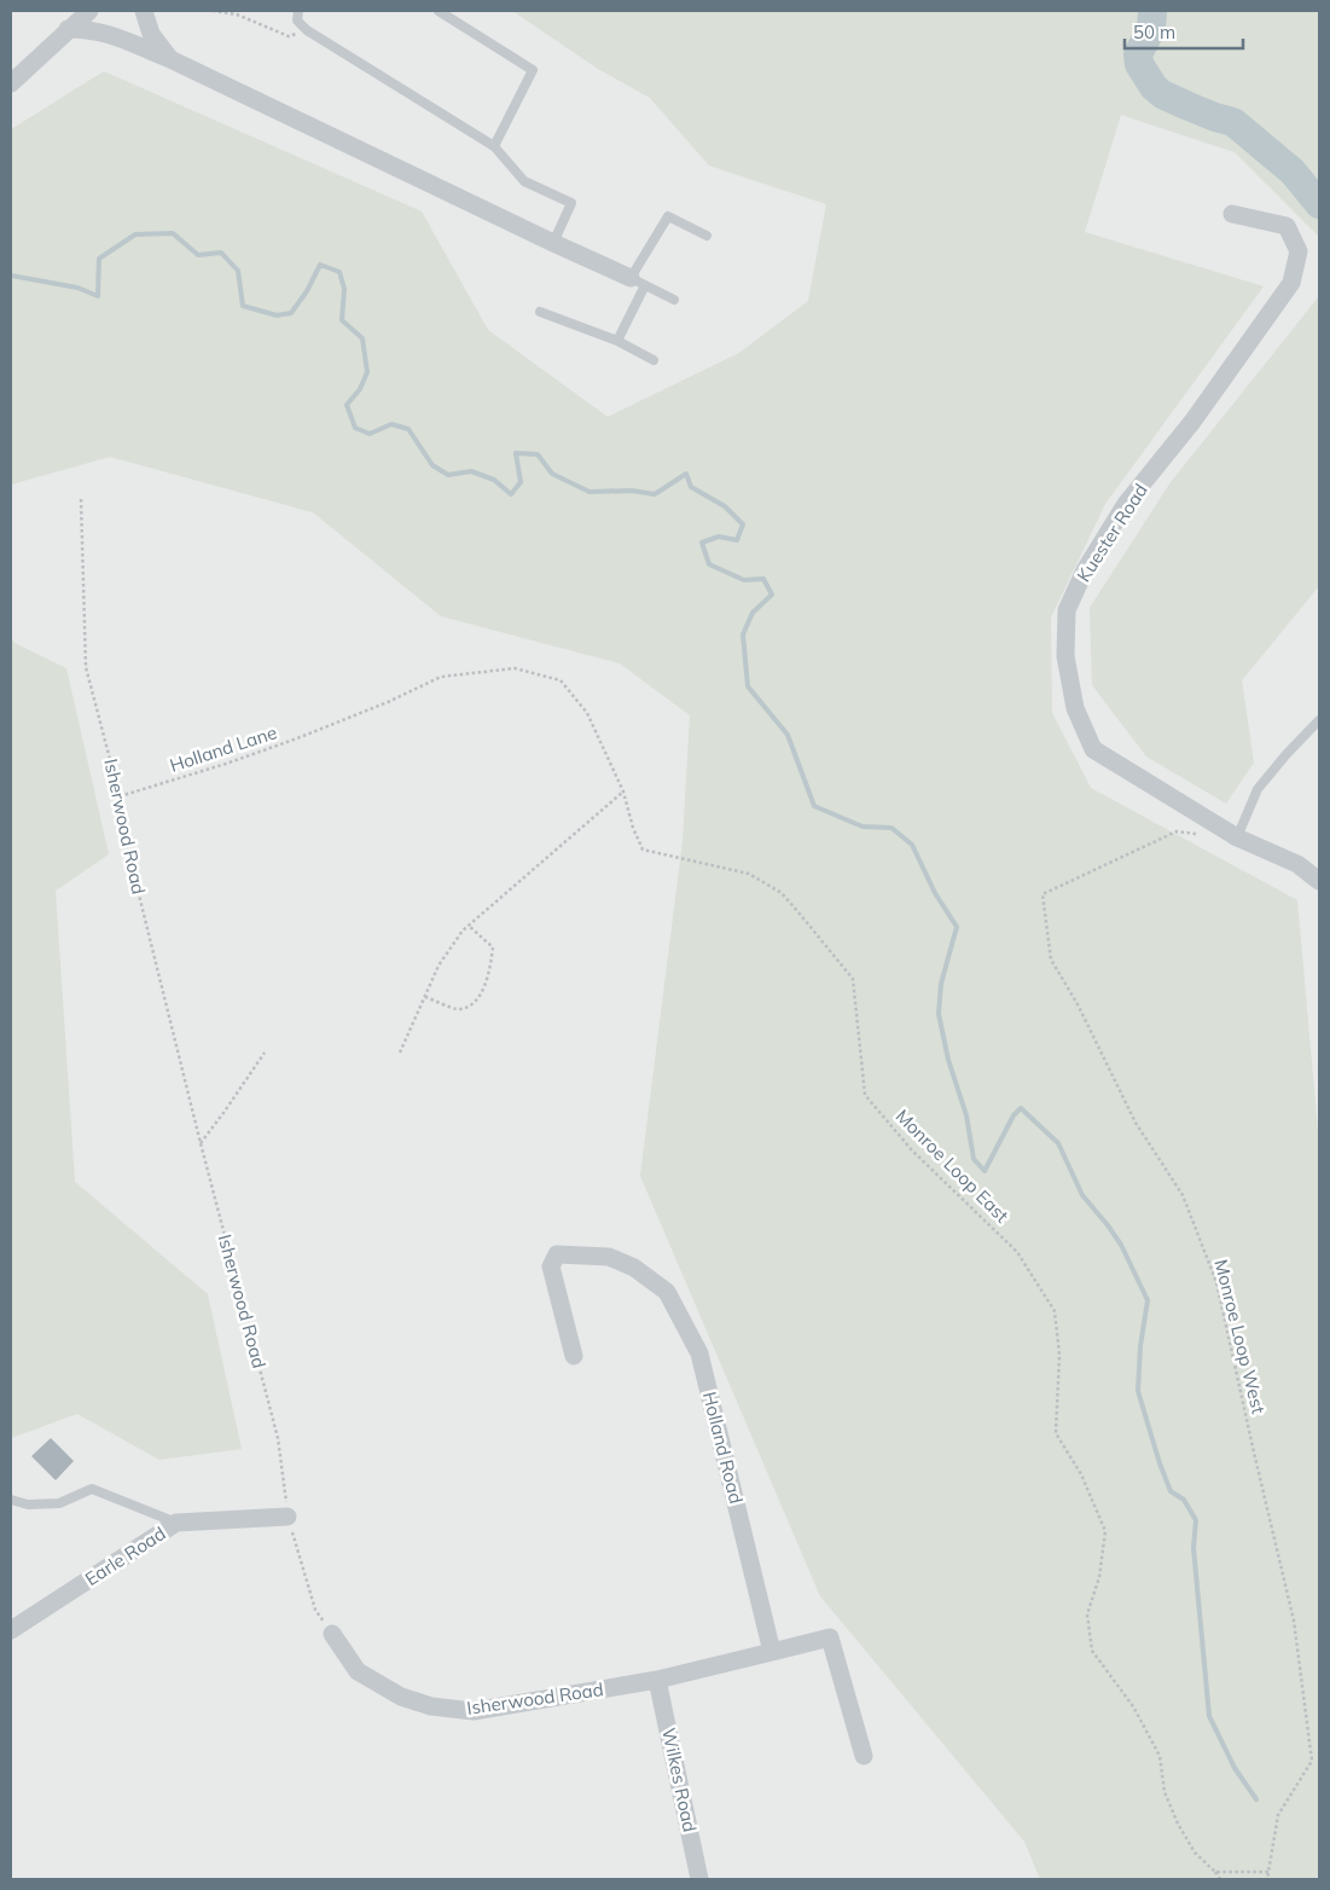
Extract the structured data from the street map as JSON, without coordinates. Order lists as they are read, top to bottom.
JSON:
{
  "streets": {
    "street": [
      "Kuester Road",
      "Isherwood Road",
      "Holland Road",
      "Earle Road",
      "Wilkes Road"
    ],
    "path": ["Holland Lane", "Monroe Loop East", "Monroe Loop West"]
  },
  "crossings": [
    ["Holland Lane", "Isherwood Road"],
    ["Holland Lane", "Monroe Loop East"],
    ["Isherwood Road", "Holland Road"],
    ["Isherwood Road", "Earle Road"],
    ["Isherwood Road", "Wilkes Road"]
  ],
  "scale_bar": "50 m"
}
